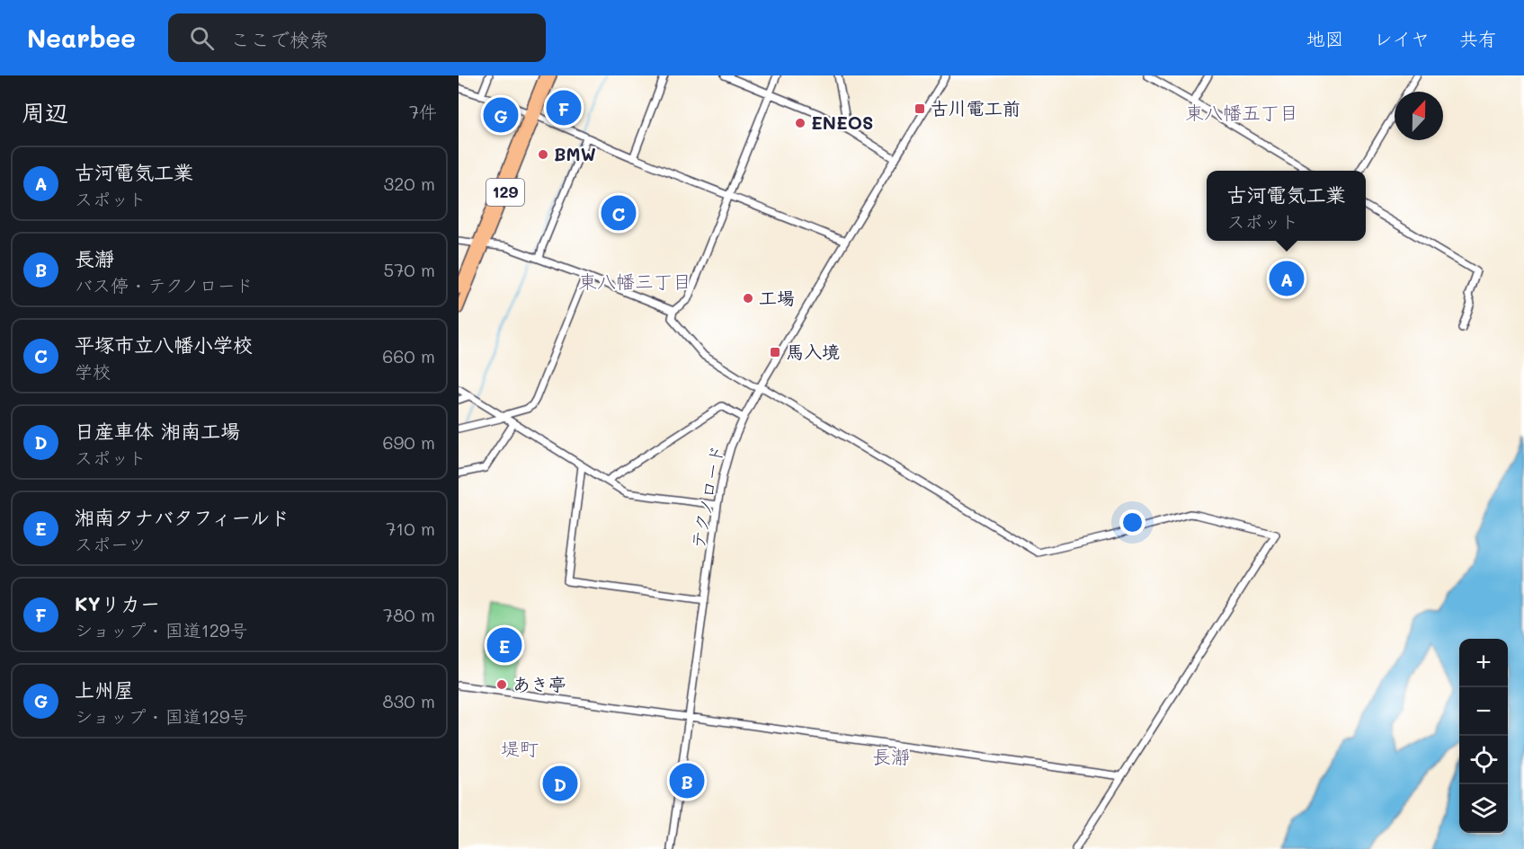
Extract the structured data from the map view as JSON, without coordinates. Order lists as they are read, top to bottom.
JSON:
{
  "streets": {
    "highway": ["129"],
    "street": ["テクノロード"]
  },
  "districts": [
    "東八幡五丁目",
    "東八幡三丁目",
    "堤町",
    "長瀞"
  ],
  "places": {
    "transit": ["古川電工前", "馬入境"],
    "other": [
      "ENEOS",
      "BMW",
      "工場",
      "あき亭"
    ]
  },
  "north": "top",
  "page": {
    "header": "Nearbee",
    "search": "ここで検索",
    "nav": ["地図", "レイヤ", "共有"],
    "heading": ["周辺", "7件"],
    "pins": [
      "F",
      "G",
      "C",
      "A",
      "E",
      "B",
      "D"
    ],
    "list": [
      {
        "mark": "A",
        "name": "古河電気工業",
        "note": "スポット",
        "value": "320 m"
      },
      {
        "mark": "B",
        "name": "長瀞",
        "note": "バス停 · テクノロード",
        "value": "570 m"
      },
      {
        "mark": "C",
        "name": "平塚市立八幡小学校",
        "note": "学校",
        "value": "660 m"
      },
      {
        "mark": "D",
        "name": "日産車体 湘南工場",
        "note": "スポット",
        "value": "690 m"
      },
      {
        "mark": "E",
        "name": "湘南タナバタフィールド",
        "note": "スポーツ",
        "value": "710 m"
      },
      {
        "mark": "F",
        "name": "KYリカー",
        "note": "ショップ · 国道129号",
        "value": "780 m"
      },
      {
        "mark": "G",
        "name": "上州屋",
        "note": "ショップ · 国道129号",
        "value": "830 m"
      }
    ],
    "popup": ["古河電気工業", "スポット"],
    "map_buttons": ["+", "−"]
  }
}
